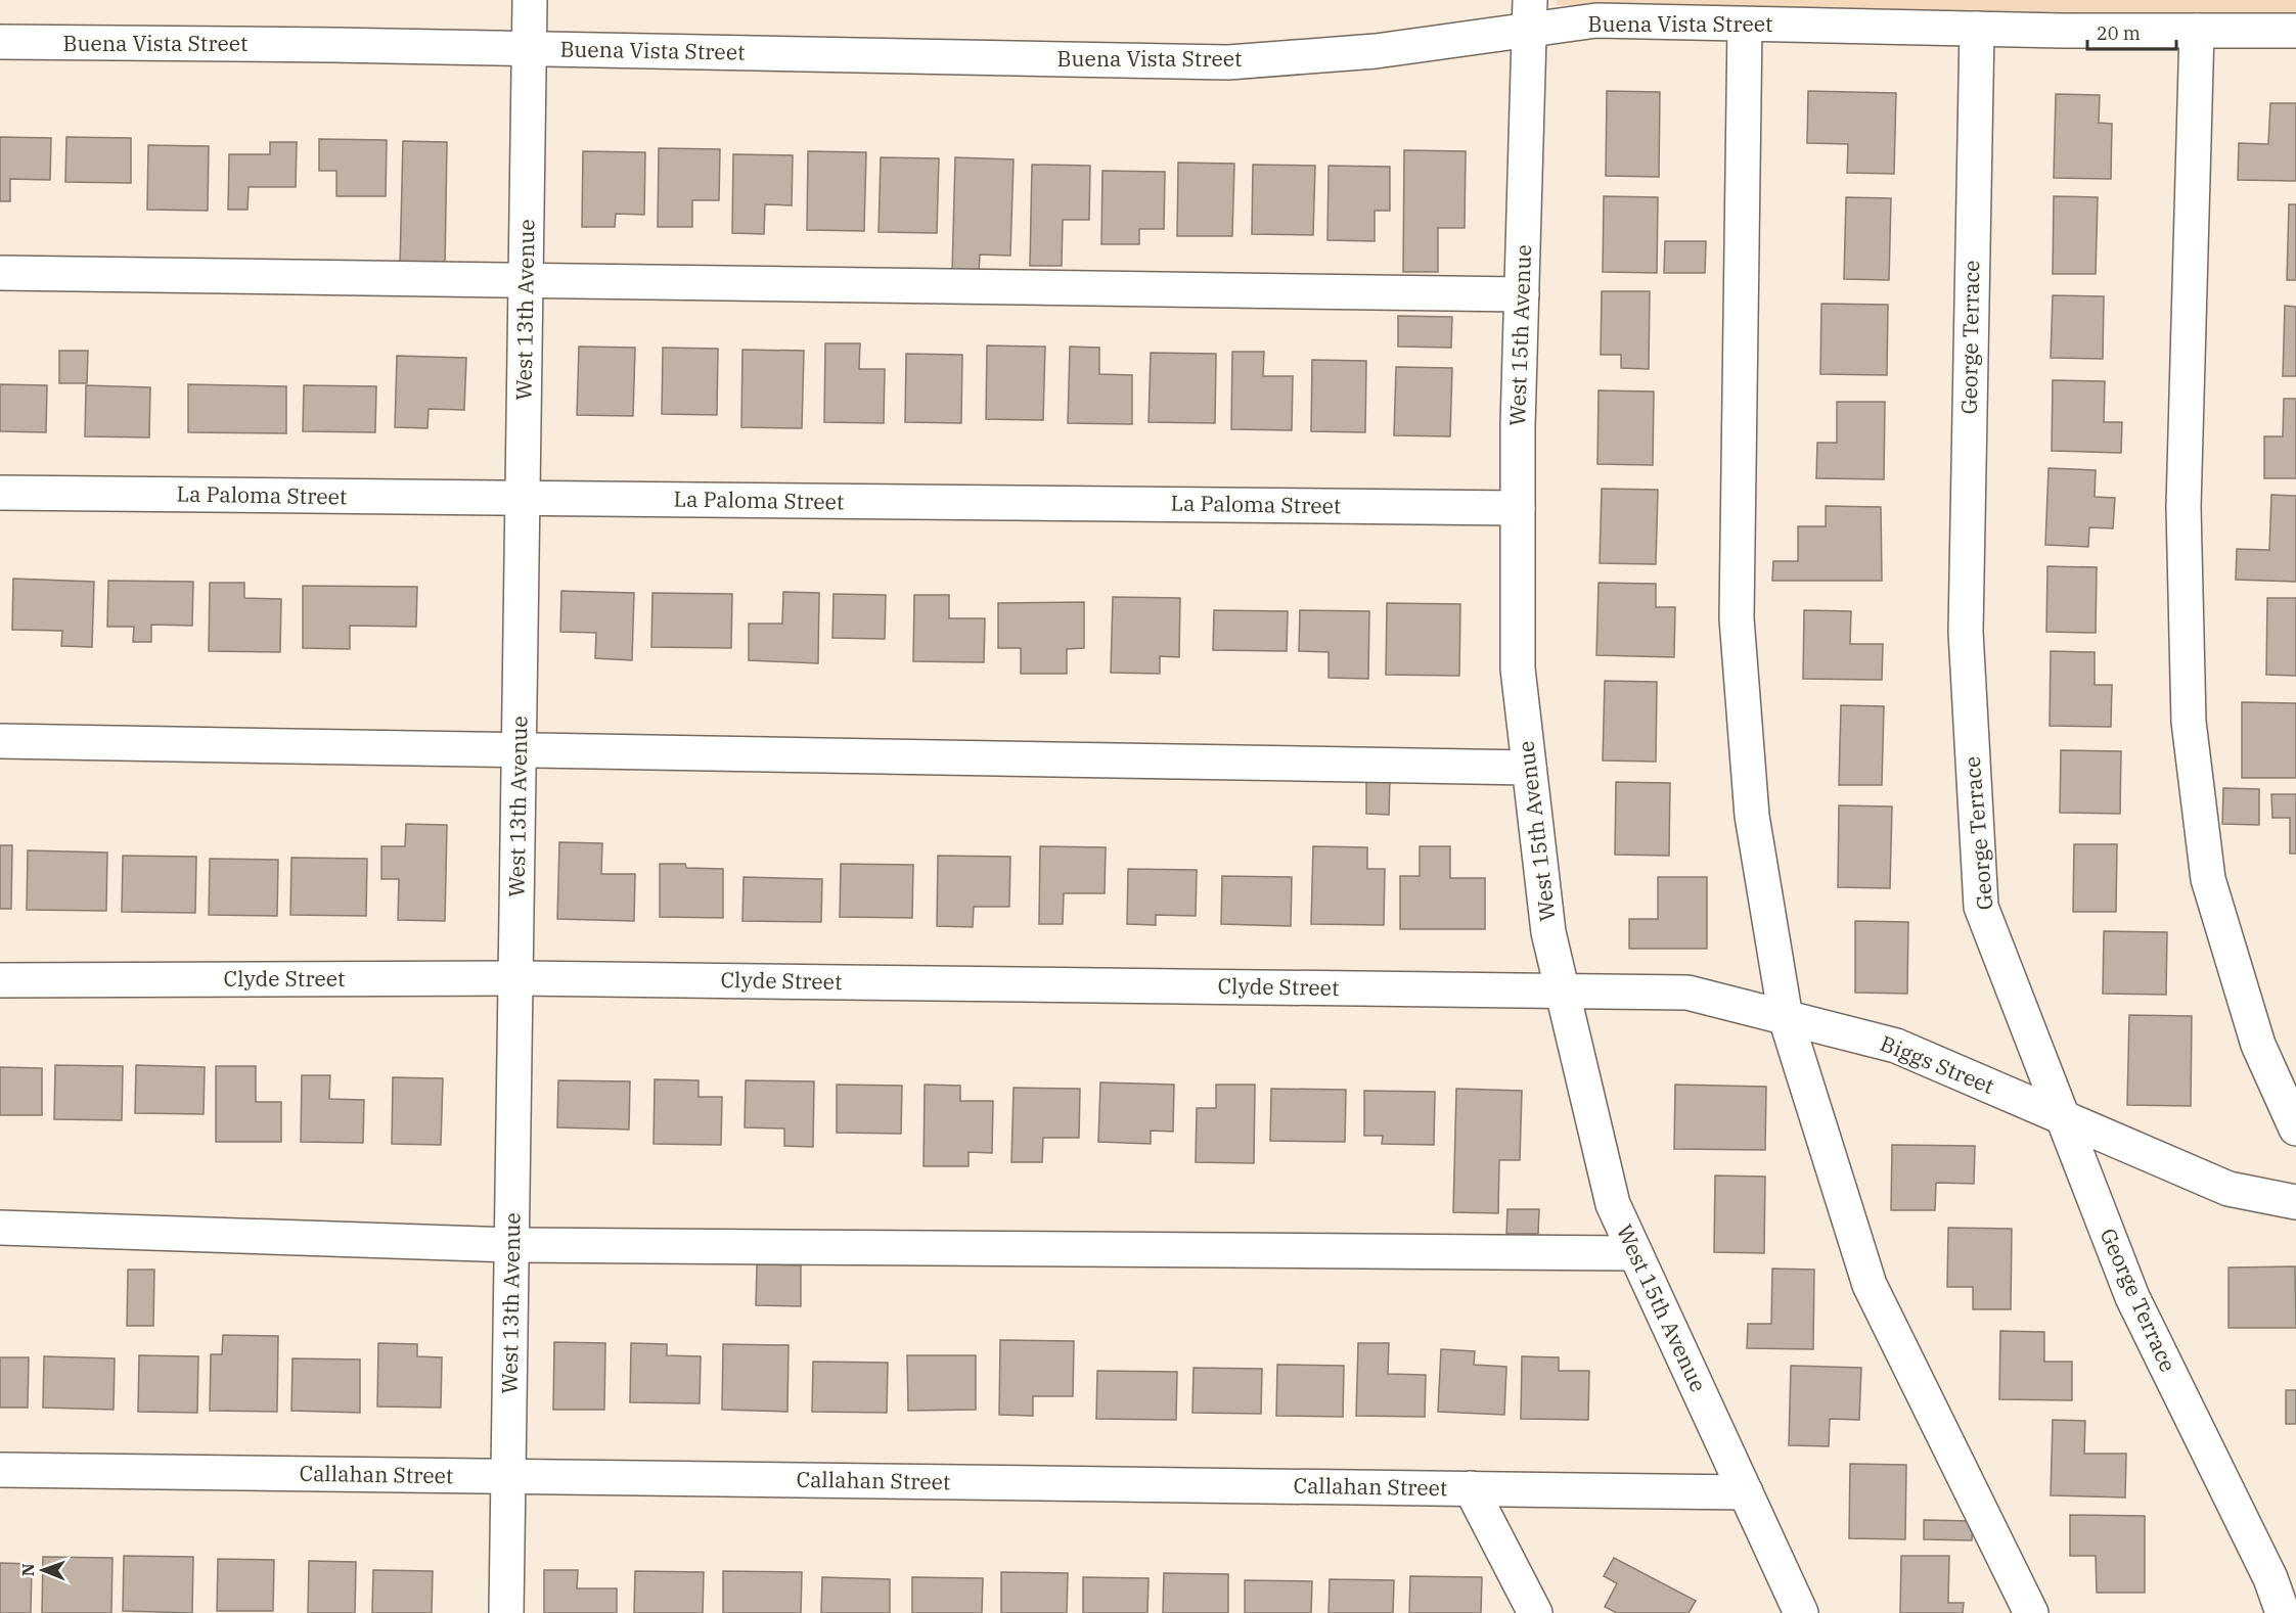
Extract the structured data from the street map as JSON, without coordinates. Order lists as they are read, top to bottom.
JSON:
{
  "streets": {
    "street": [
      "Buena Vista Street",
      "West 13th Avenue",
      "West 15th Avenue",
      "George Terrace",
      "La Paloma Street",
      "Clyde Street",
      "Biggs Street",
      "Callahan Street"
    ]
  },
  "crossings": [
    ["Buena Vista Street", "West 13th Avenue"],
    ["Buena Vista Street", "West 15th Avenue"],
    ["Buena Vista Street", "George Terrace"],
    ["West 13th Avenue", "La Paloma Street"],
    ["West 13th Avenue", "Clyde Street"],
    ["West 13th Avenue", "Callahan Street"],
    ["West 15th Avenue", "La Paloma Street"],
    ["West 15th Avenue", "Clyde Street"],
    ["West 15th Avenue", "Biggs Street"],
    ["West 15th Avenue", "Callahan Street"],
    ["George Terrace", "Biggs Street"],
    ["Clyde Street", "Biggs Street"]
  ],
  "scale_bar": "20 m",
  "north": "left"
}
